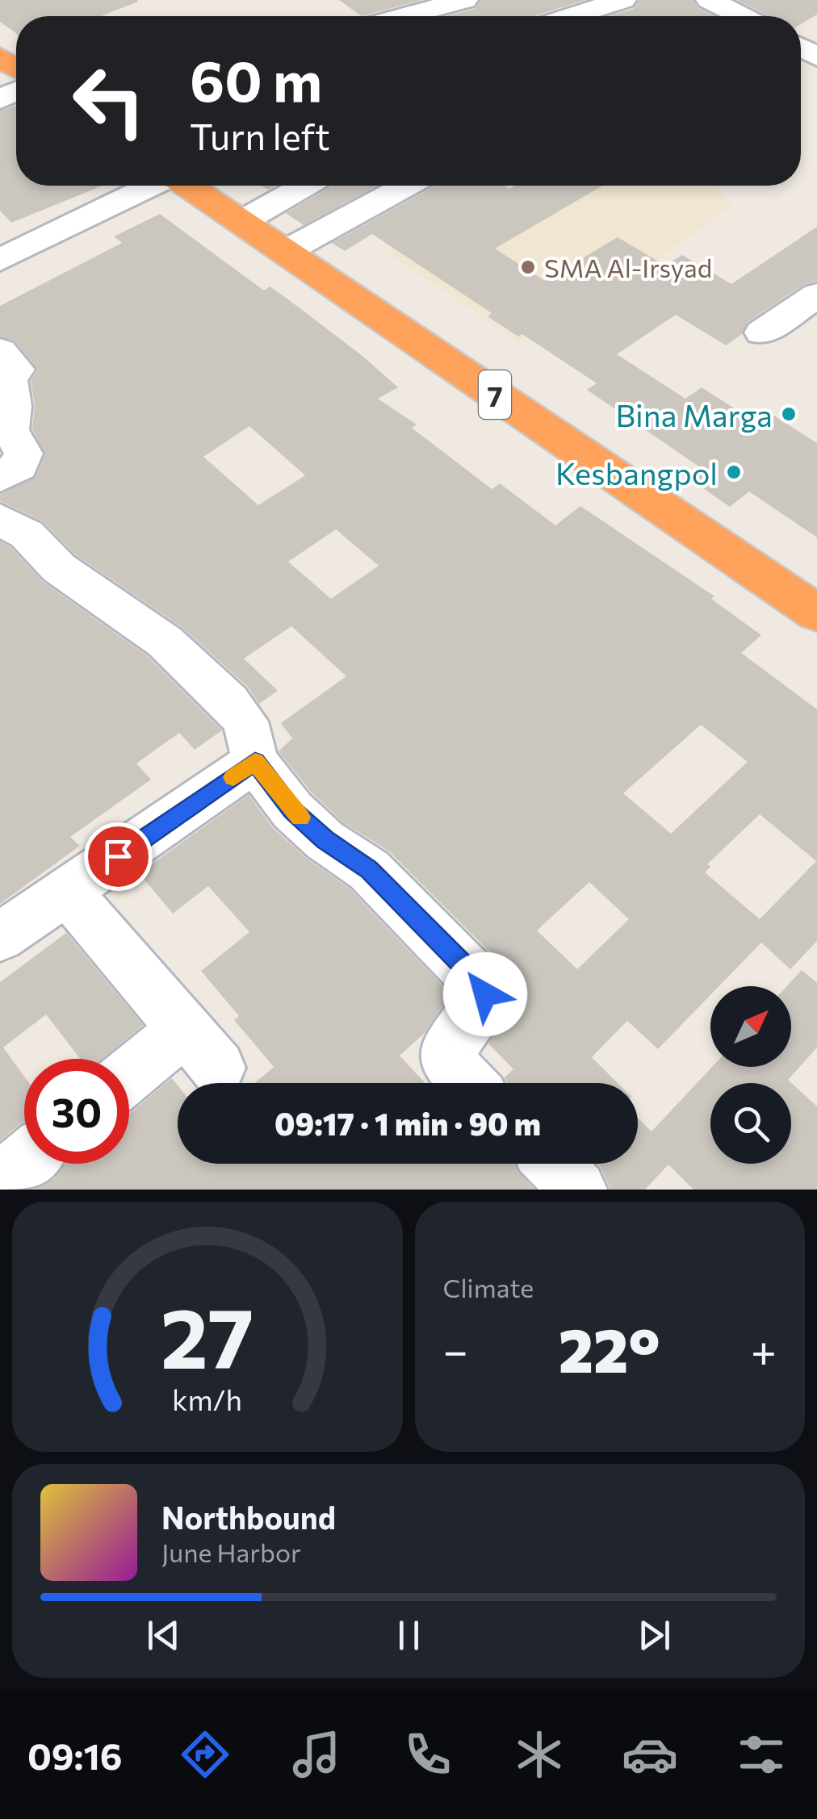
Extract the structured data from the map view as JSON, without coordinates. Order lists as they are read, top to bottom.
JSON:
{
  "streets": {
    "highway": ["7"]
  },
  "places": ["SMA Al-Irsyad", "Bina Marga", "Kesbangpol"],
  "north": "top right",
  "page": {
    "turn": ["60 m", "Turn left"],
    "limit": "30",
    "trip": "09:17 · 1 min · 90 m",
    "tile": "Climate",
    "heat": ["−", "22°", "+"],
    "song": ["Northbound", "June Harbor"],
    "tabs": "09:16",
    "gauge": ["27", "km/h"]
  }
}
